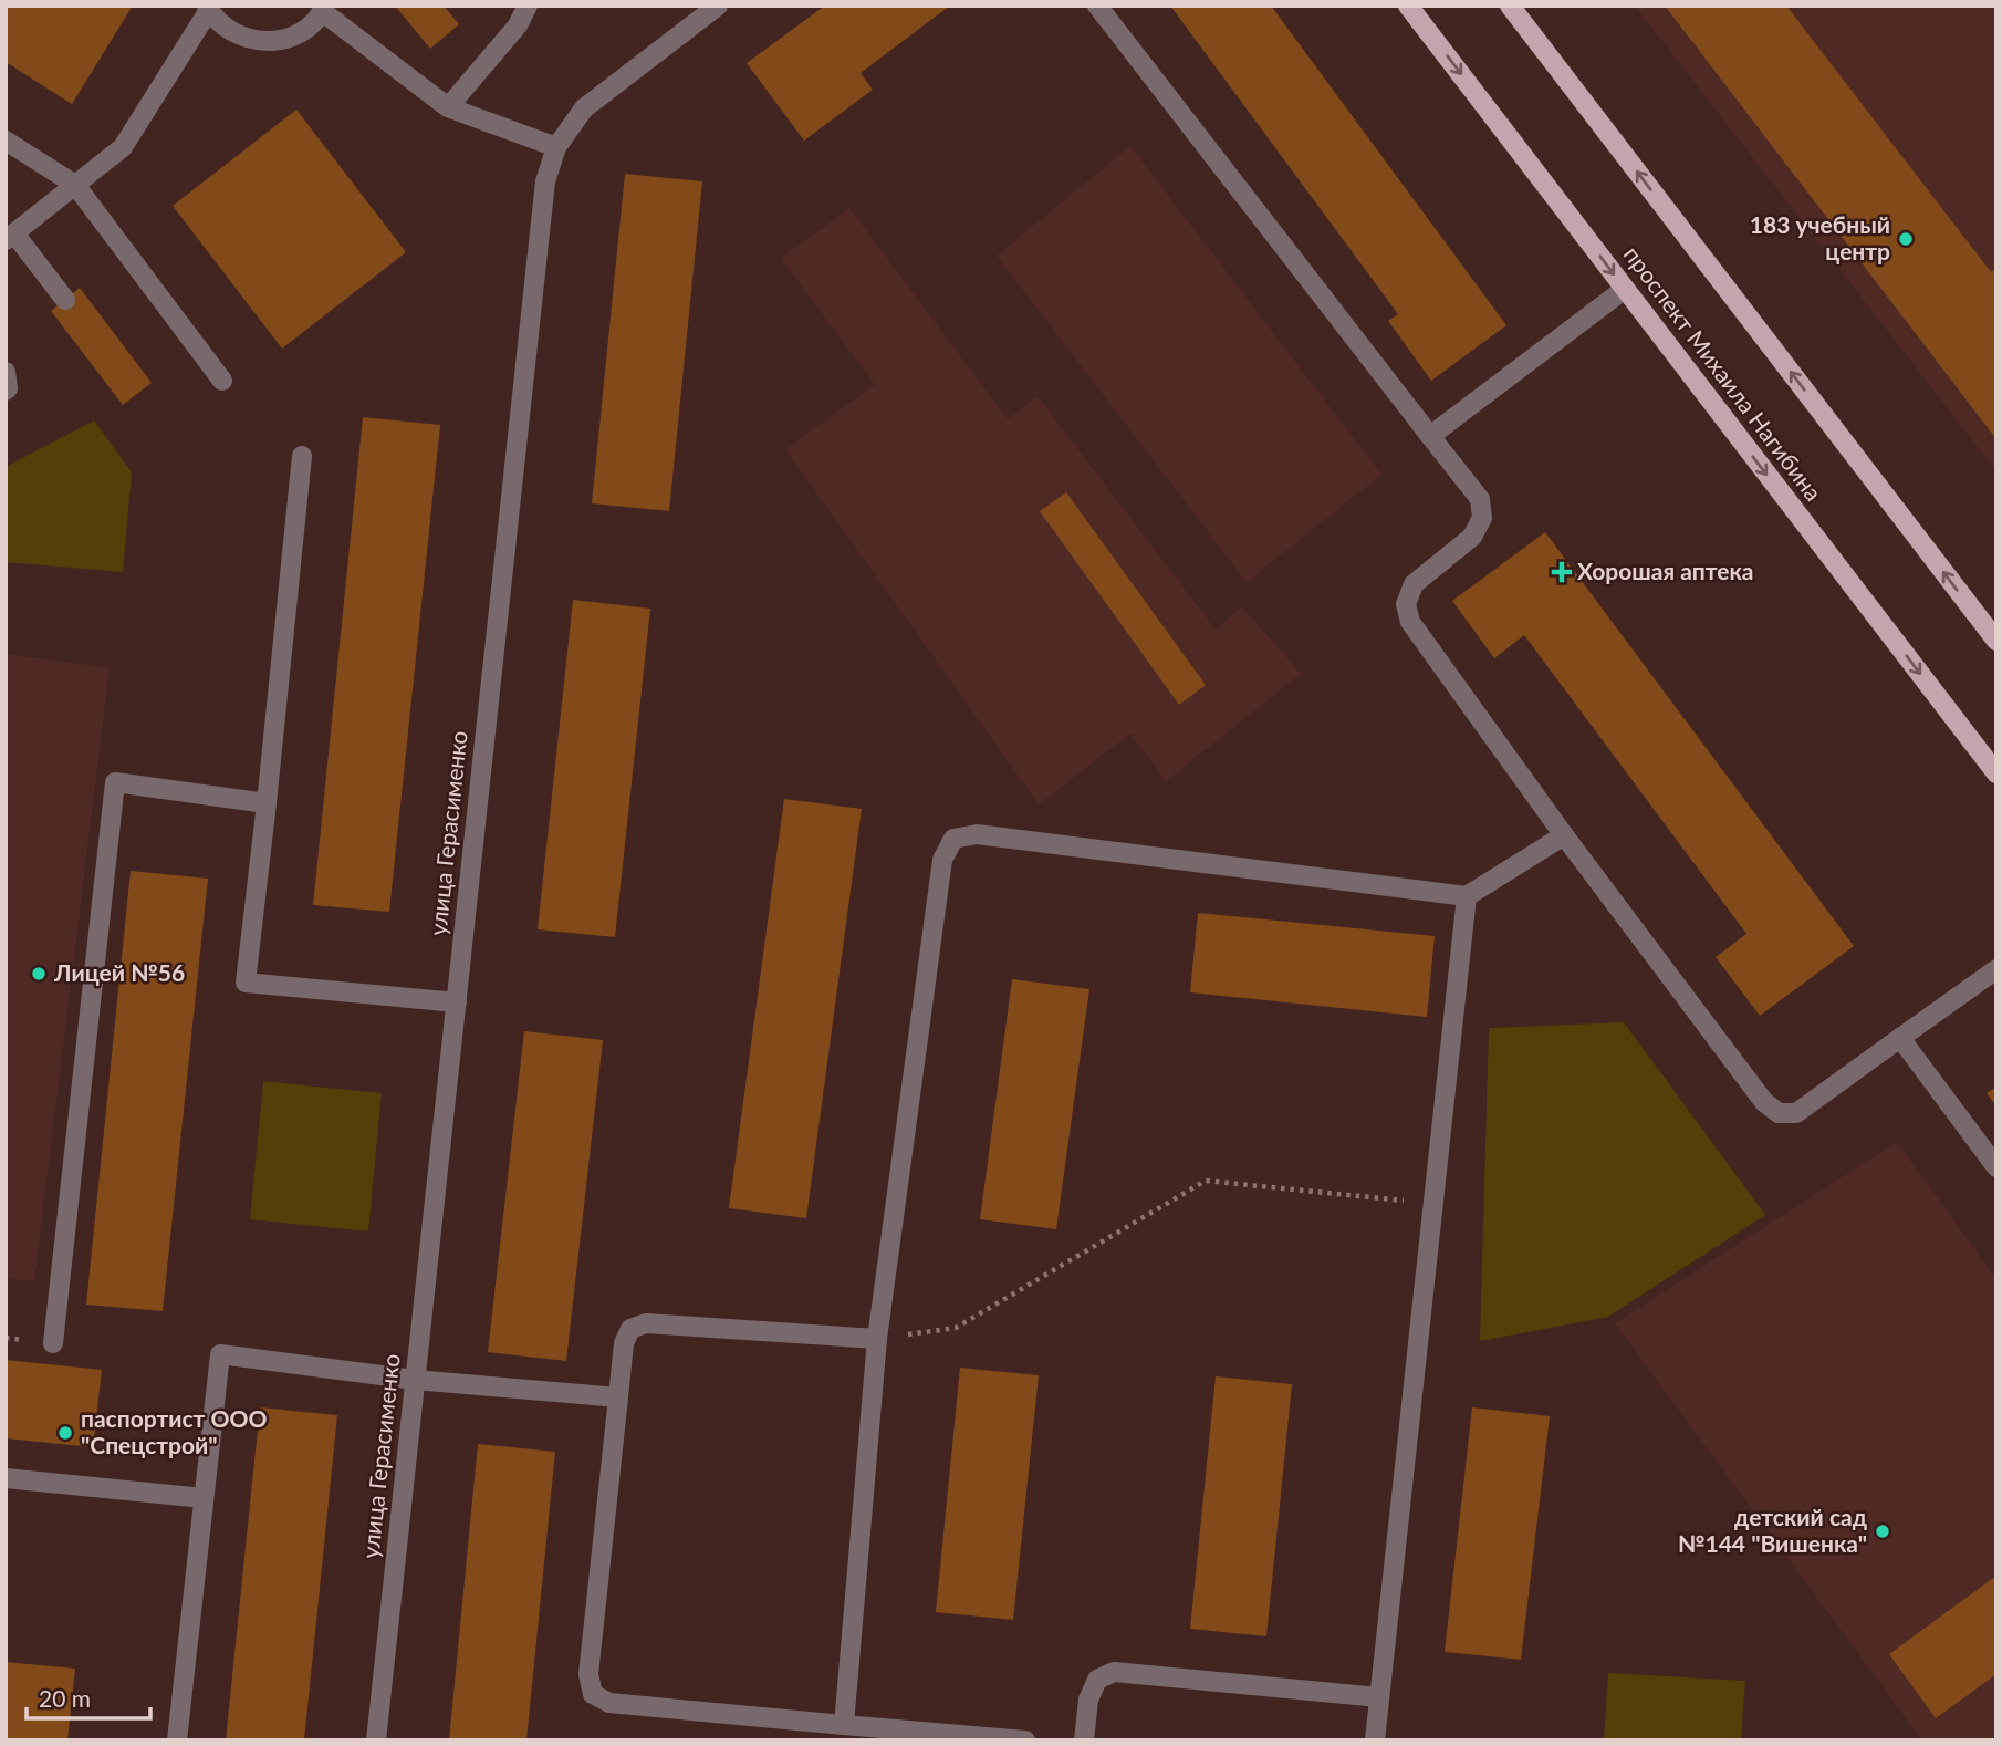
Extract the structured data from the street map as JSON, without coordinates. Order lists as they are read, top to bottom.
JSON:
{
  "streets": {
    "main road": ["проспект Михаила Нагибина"],
    "street": ["улица Герасименко"]
  },
  "places": {
    "other": [
      "183 учебный центр",
      "Лицей №56",
      "паспортист ООО \"Спецстрой\"",
      "детский сад №144 \"Вишенка\""
    ],
    "health": ["Хорошая аптека"]
  },
  "scale_bar": "20 m"
}
